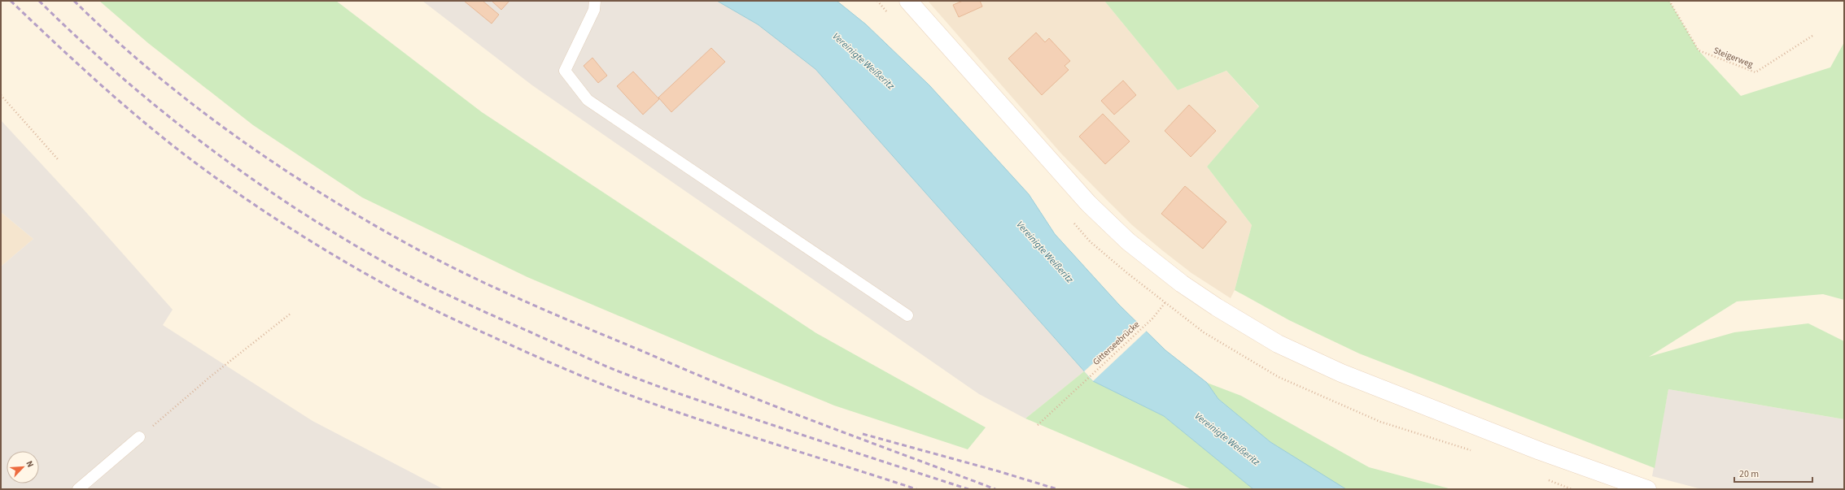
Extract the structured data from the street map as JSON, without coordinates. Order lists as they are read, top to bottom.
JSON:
{
  "streets": {
    "path": ["Steigerweg", "Gitterseebrücke"]
  },
  "water": ["Vereinigte Weißeritz"],
  "scale_bar": "20 m",
  "north": "top right"
}
